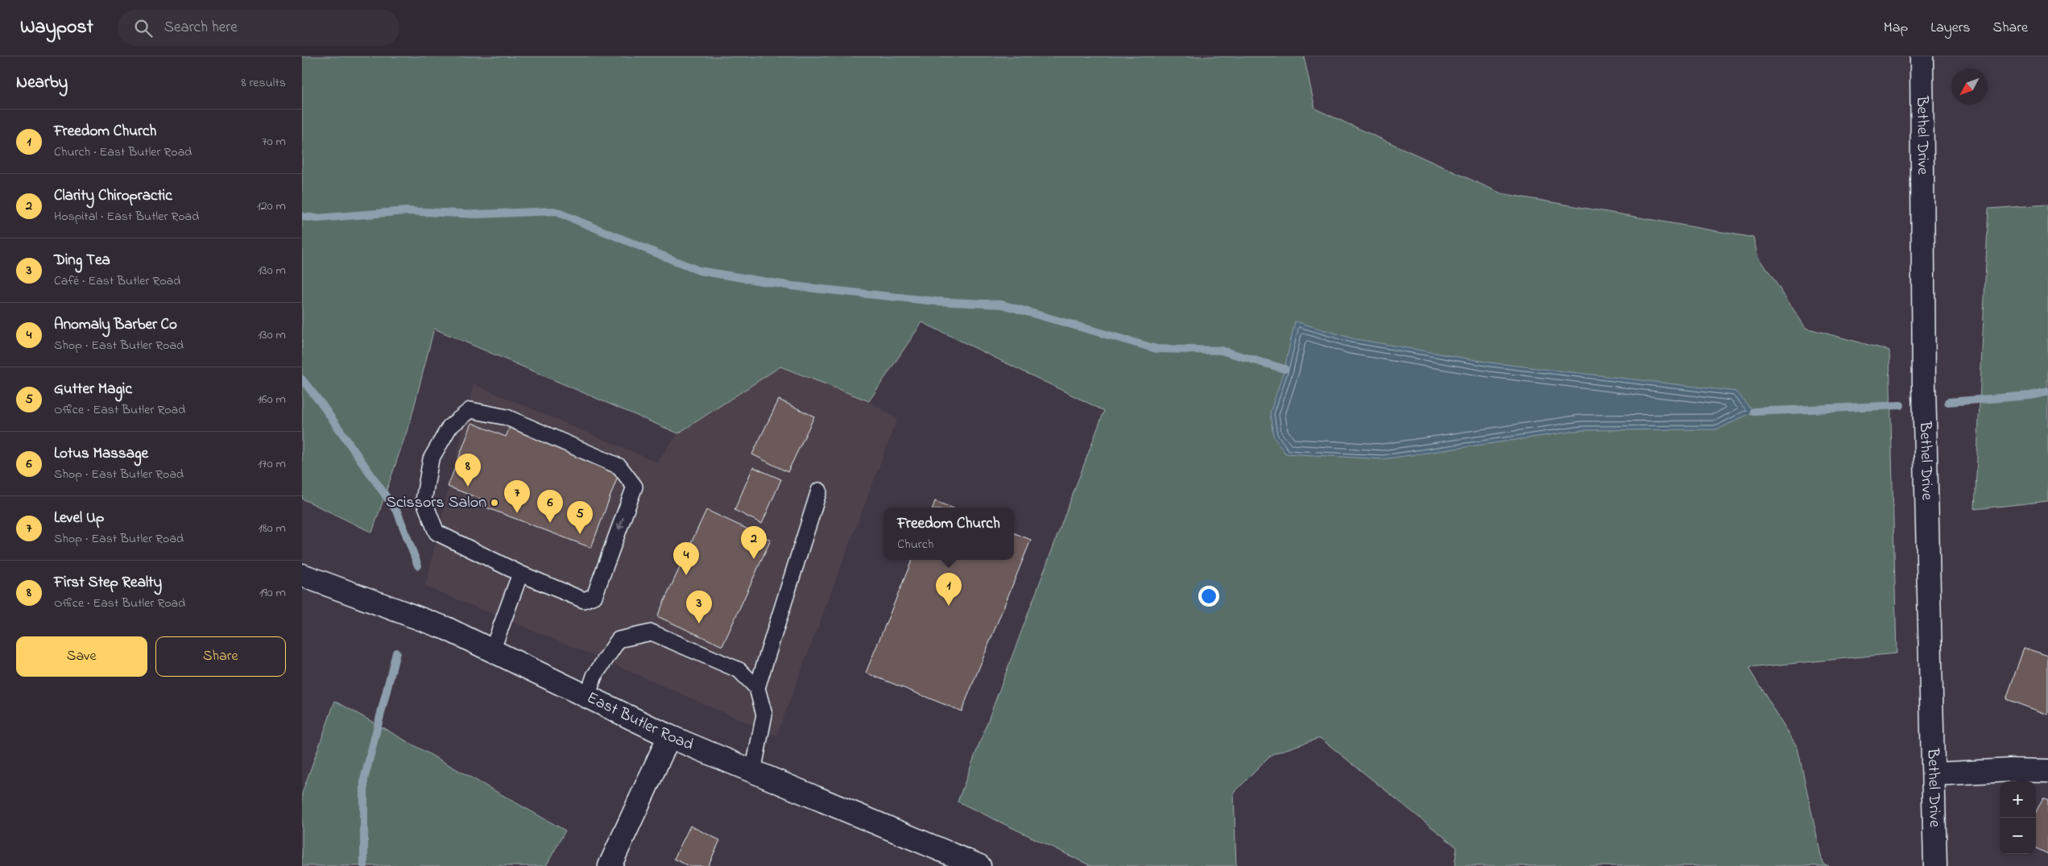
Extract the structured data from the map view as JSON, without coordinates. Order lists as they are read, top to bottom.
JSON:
{
  "streets": {
    "street": ["Bethel Drive", "East Butler Road"]
  },
  "places": ["Scissors Salon"],
  "north": "bottom left",
  "page": {
    "header": "Waypost",
    "search": "Search here",
    "nav": ["Map", "Layers", "Share"],
    "heading": ["Nearby", "8 results"],
    "list": [
      {
        "mark": "1",
        "name": "Freedom Church",
        "note": "Church · East Butler Road",
        "value": "70 m"
      },
      {
        "mark": "2",
        "name": "Clarity Chiropractic",
        "note": "Hospital · East Butler Road",
        "value": "120 m"
      },
      {
        "mark": "3",
        "name": "Ding Tea",
        "note": "Café · East Butler Road",
        "value": "130 m"
      },
      {
        "mark": "4",
        "name": "Anomaly Barber Co",
        "note": "Shop · East Butler Road",
        "value": "130 m"
      },
      {
        "mark": "5",
        "name": "Gutter Magic",
        "note": "Office · East Butler Road",
        "value": "160 m"
      },
      {
        "mark": "6",
        "name": "Lotus Massage",
        "note": "Shop · East Butler Road",
        "value": "170 m"
      },
      {
        "mark": "7",
        "name": "Level Up",
        "note": "Shop · East Butler Road",
        "value": "180 m"
      },
      {
        "mark": "8",
        "name": "First Step Realty",
        "note": "Office · East Butler Road",
        "value": "190 m"
      }
    ],
    "pins": [
      "8",
      "7",
      "6",
      "5",
      "2",
      "4",
      "1",
      "3"
    ],
    "popup": ["Freedom Church", "Church"],
    "buttons": ["Save", "Share"],
    "map_buttons": ["+", "−"]
  }
}
